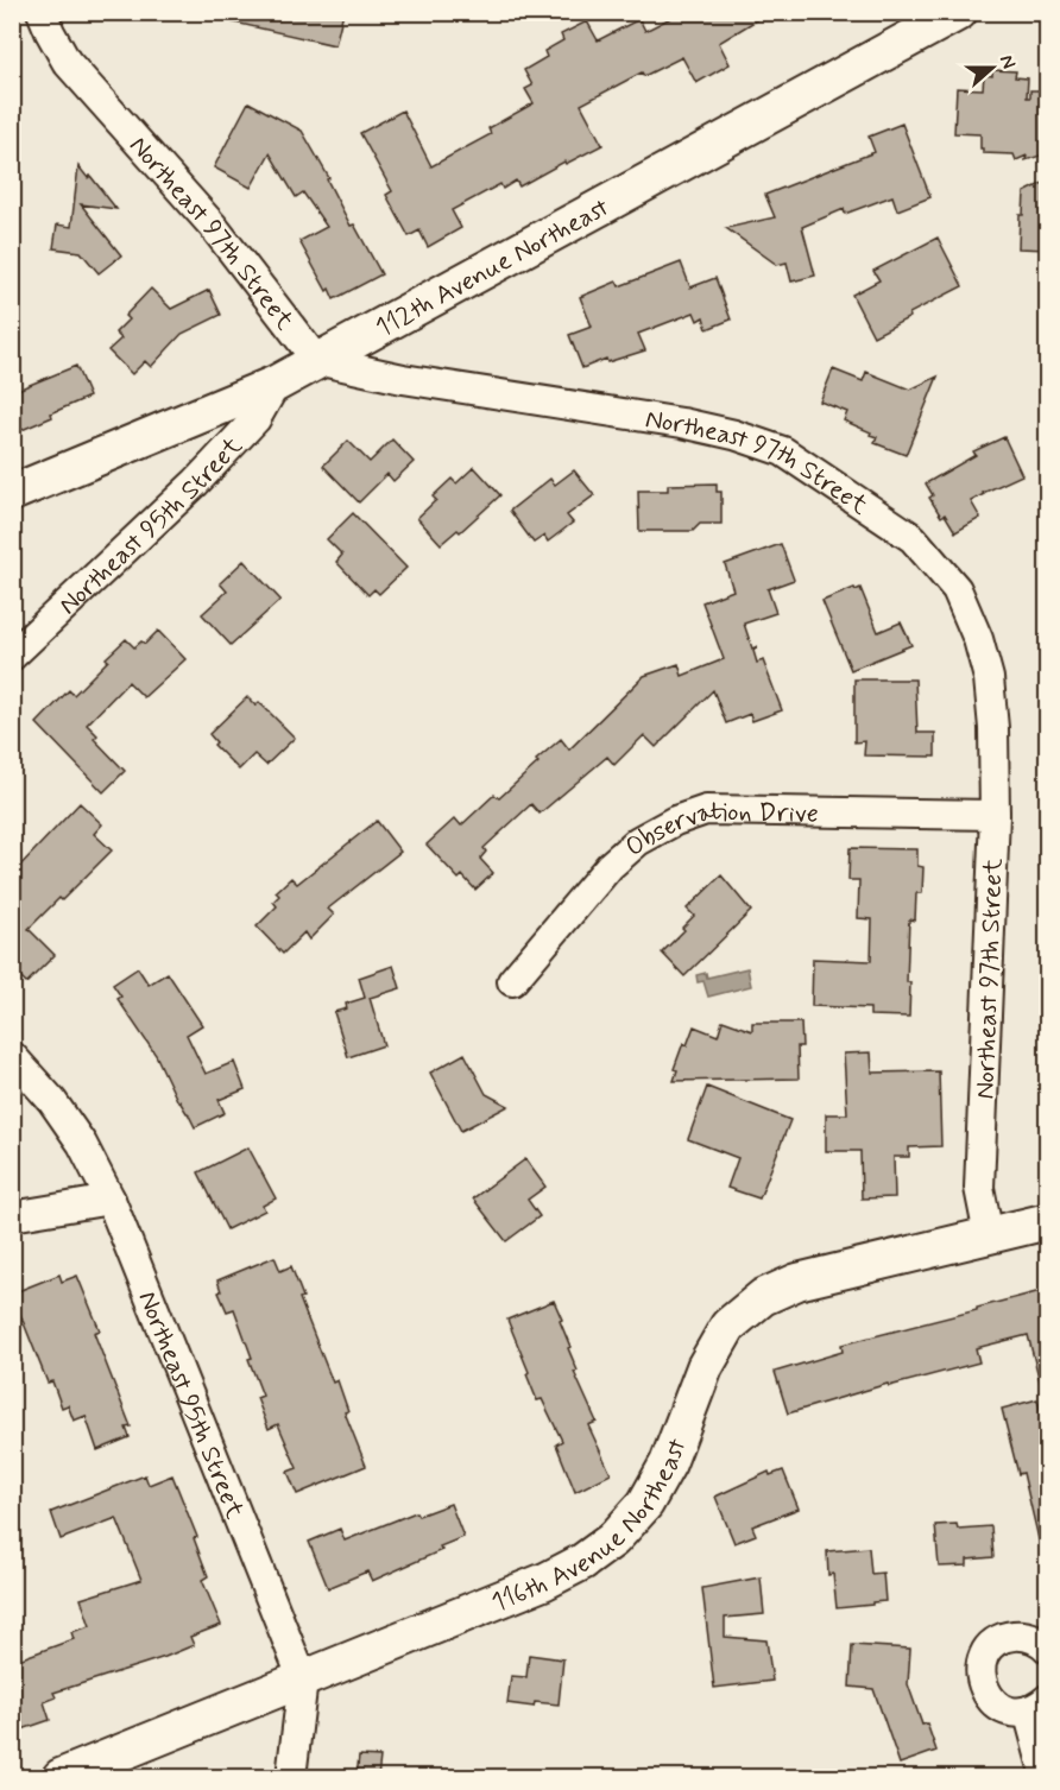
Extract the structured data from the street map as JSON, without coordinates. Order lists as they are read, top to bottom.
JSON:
{
  "streets": {
    "street": [
      "Northeast 97th Street",
      "112th Avenue Northeast",
      "Northeast 95th Street",
      "Observation Drive",
      "116th Avenue Northeast"
    ]
  },
  "crossings": [
    ["Northeast 97th Street", "112th Avenue Northeast"],
    ["Northeast 97th Street", "Observation Drive"],
    ["Northeast 97th Street", "116th Avenue Northeast"],
    ["112th Avenue Northeast", "Northeast 95th Street"],
    ["Northeast 95th Street", "116th Avenue Northeast"]
  ],
  "north": "right"
}
